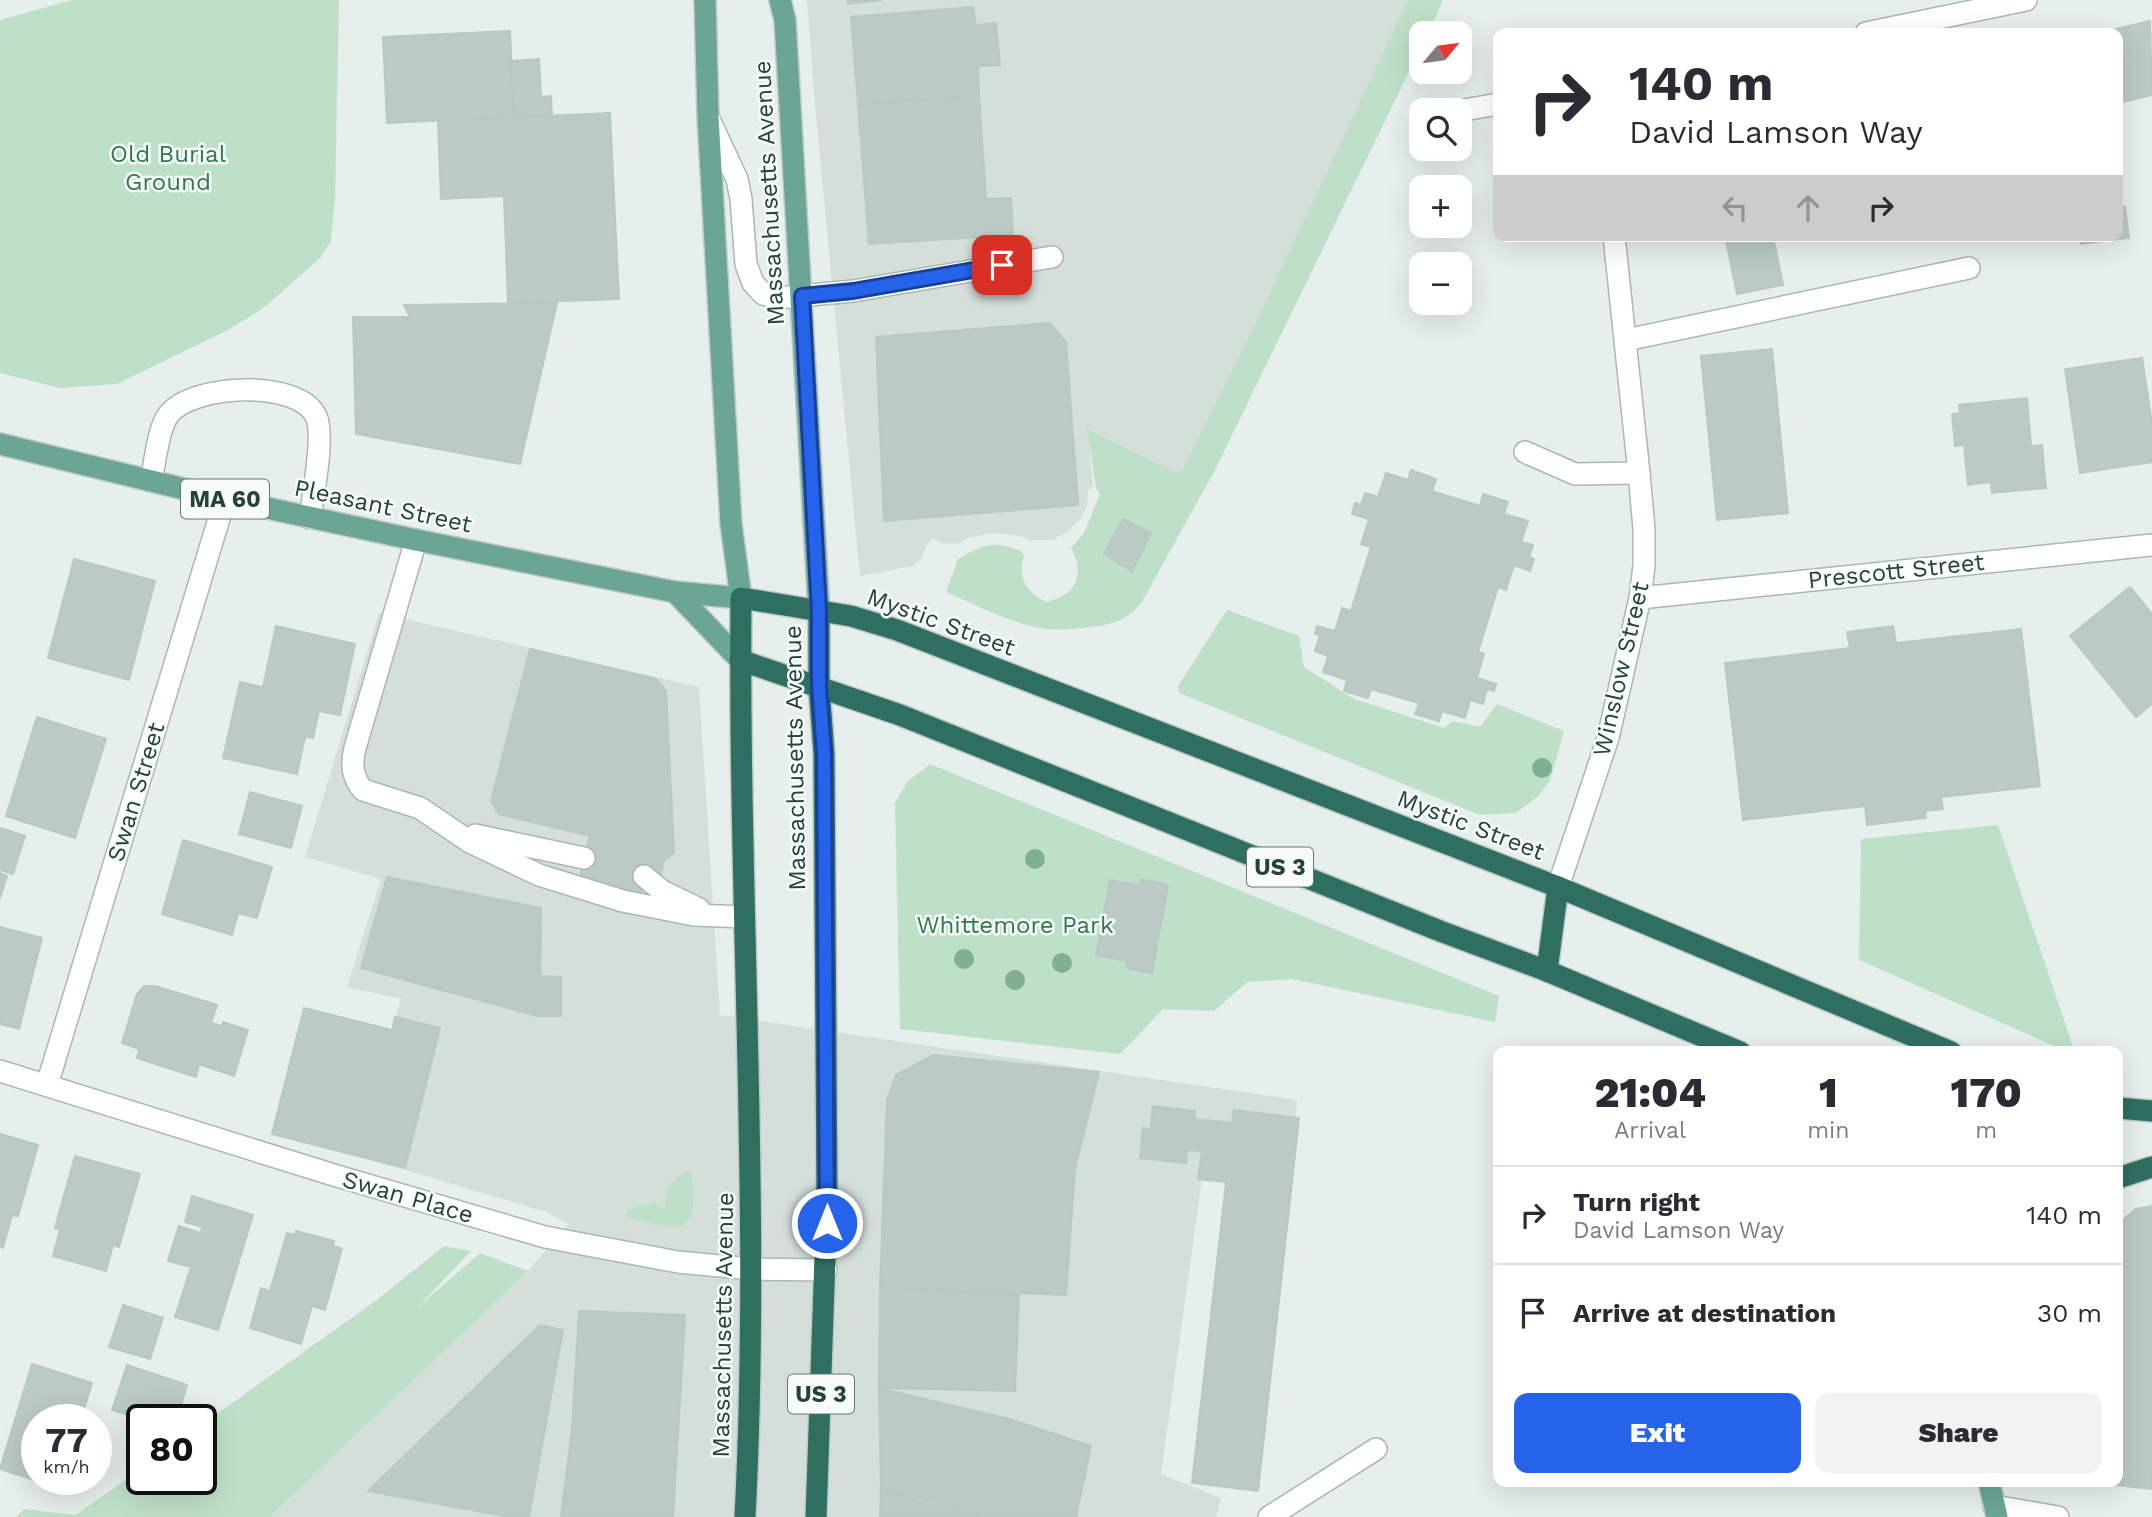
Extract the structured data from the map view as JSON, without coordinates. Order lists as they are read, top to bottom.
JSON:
{
  "streets": {
    "highway": ["Massachusetts Avenue", "Mystic Street", "US 3"],
    "main road": ["MA 60", "Pleasant Street"],
    "street": [
      "Prescott Street",
      "Winslow Street",
      "Swan Street",
      "Swan Place"
    ]
  },
  "crossings": [
    ["Massachusetts Avenue", "Mystic Street"],
    ["Massachusetts Avenue", "US 3"],
    ["Massachusetts Avenue", "Swan Place"],
    ["Pleasant Street", "Mystic Street"],
    ["Pleasant Street", "Swan Street"],
    ["Prescott Street", "Winslow Street"],
    ["Mystic Street", "Winslow Street"],
    ["Swan Street", "Swan Place"]
  ],
  "parks": ["Old Burial Ground", "Whittemore Park"],
  "north": "top right",
  "page": {
    "map_buttons": ["+", "−"],
    "turn": ["140 m", "David Lamson Way"],
    "eta": [
      "21:04",
      "Arrival",
      "1",
      "min",
      "170",
      "m"
    ],
    "list": [
      {
        "name": "Turn right",
        "note": "David Lamson Way",
        "value": "140 m"
      },
      {
        "name": "Arrive at destination",
        "value": "30 m"
      }
    ],
    "buttons": ["Exit", "Share"],
    "speed": "77 km/h",
    "limit": "80"
  }
}
